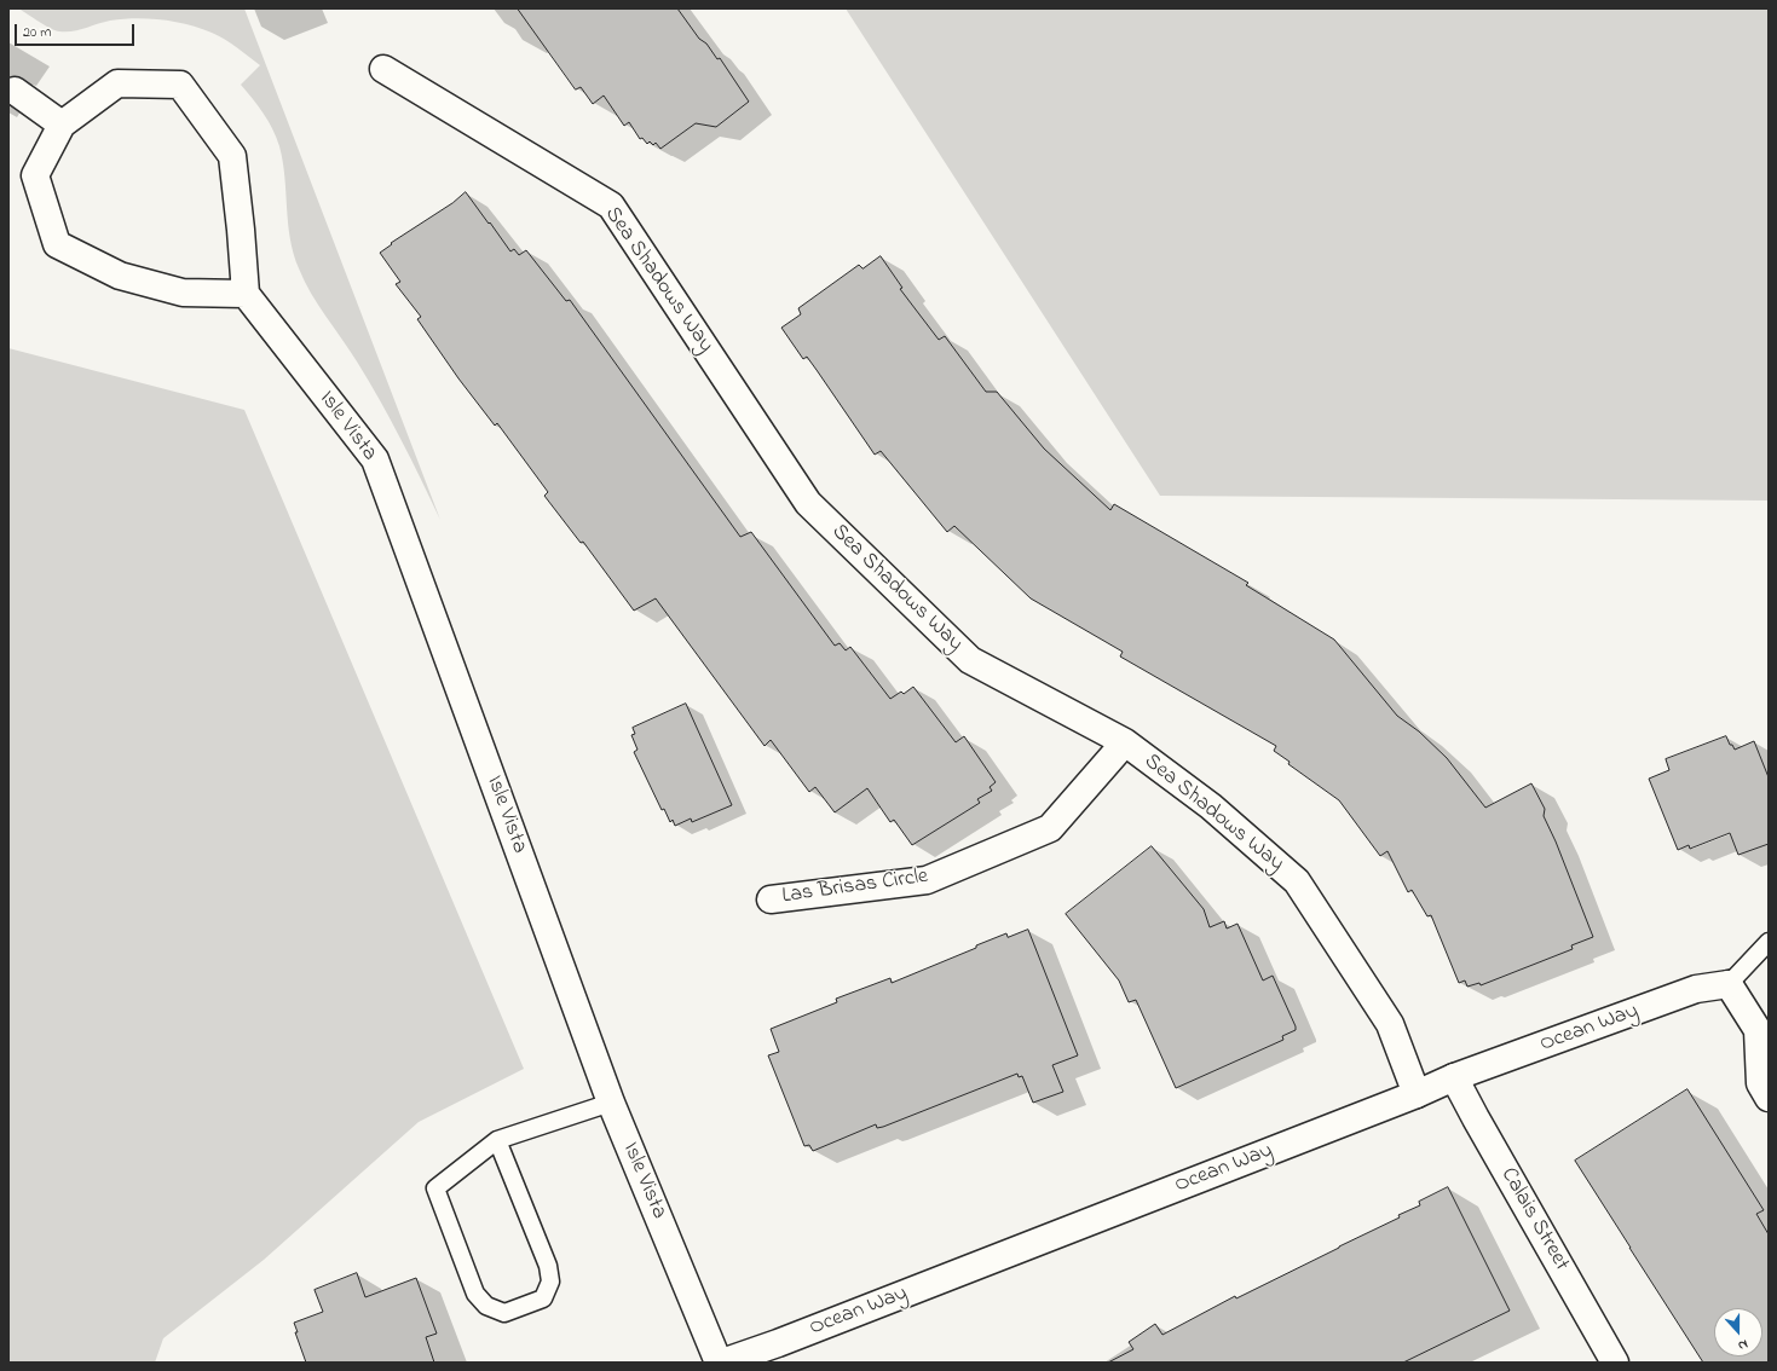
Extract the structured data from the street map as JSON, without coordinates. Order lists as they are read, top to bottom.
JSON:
{
  "streets": {
    "street": [
      "Sea Shadows Way",
      "Isle Vista",
      "Las Brisas Circle",
      "Ocean Way",
      "Calais Street"
    ]
  },
  "crossings": [
    ["Sea Shadows Way", "Las Brisas Circle"],
    ["Sea Shadows Way", "Ocean Way"],
    ["Ocean Way", "Calais Street"]
  ],
  "scale_bar": "20 m",
  "north": "bottom"
}
